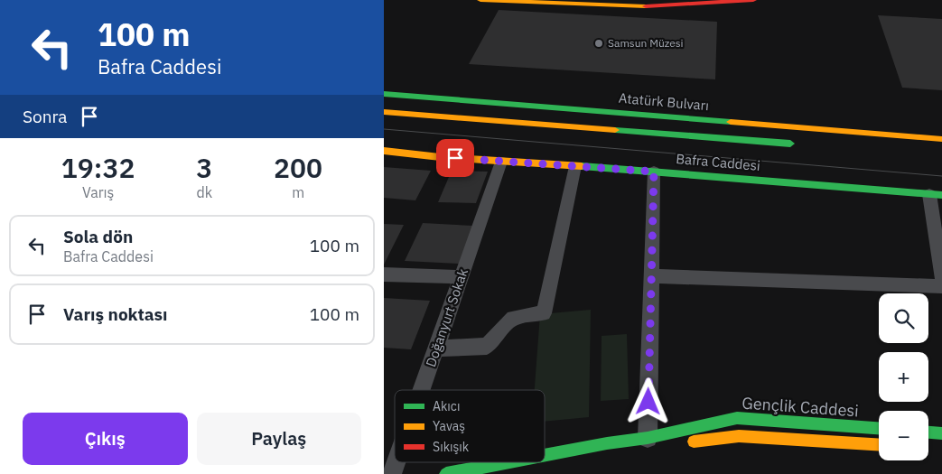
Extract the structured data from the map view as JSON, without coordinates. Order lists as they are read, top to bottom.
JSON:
{
  "streets": {
    "main road": ["Atatürk Bulvarı", "Bafra Caddesi", "Gençlik Caddesi"],
    "street": ["Doğanyurt Sokak"]
  },
  "crossings": [
    ["Bafra Caddesi", "Doğanyurt Sokak"]
  ],
  "places": ["Samsun Müzesi"],
  "legend": ["Akıcı", "Yavaş", "Sıkışık"],
  "page": {
    "turn": ["100 m", "Bafra Caddesi"],
    "then": "Sonra",
    "eta": [
      "19:32",
      "Varış",
      "3",
      "dk",
      "200",
      "m"
    ],
    "list": [
      {
        "name": "Sola dön",
        "note": "Bafra Caddesi",
        "value": "100 m"
      },
      {
        "name": "Varış noktası",
        "value": "100 m"
      }
    ],
    "map_buttons": ["+", "−"],
    "buttons": ["Çıkış", "Paylaş"]
  }
}
